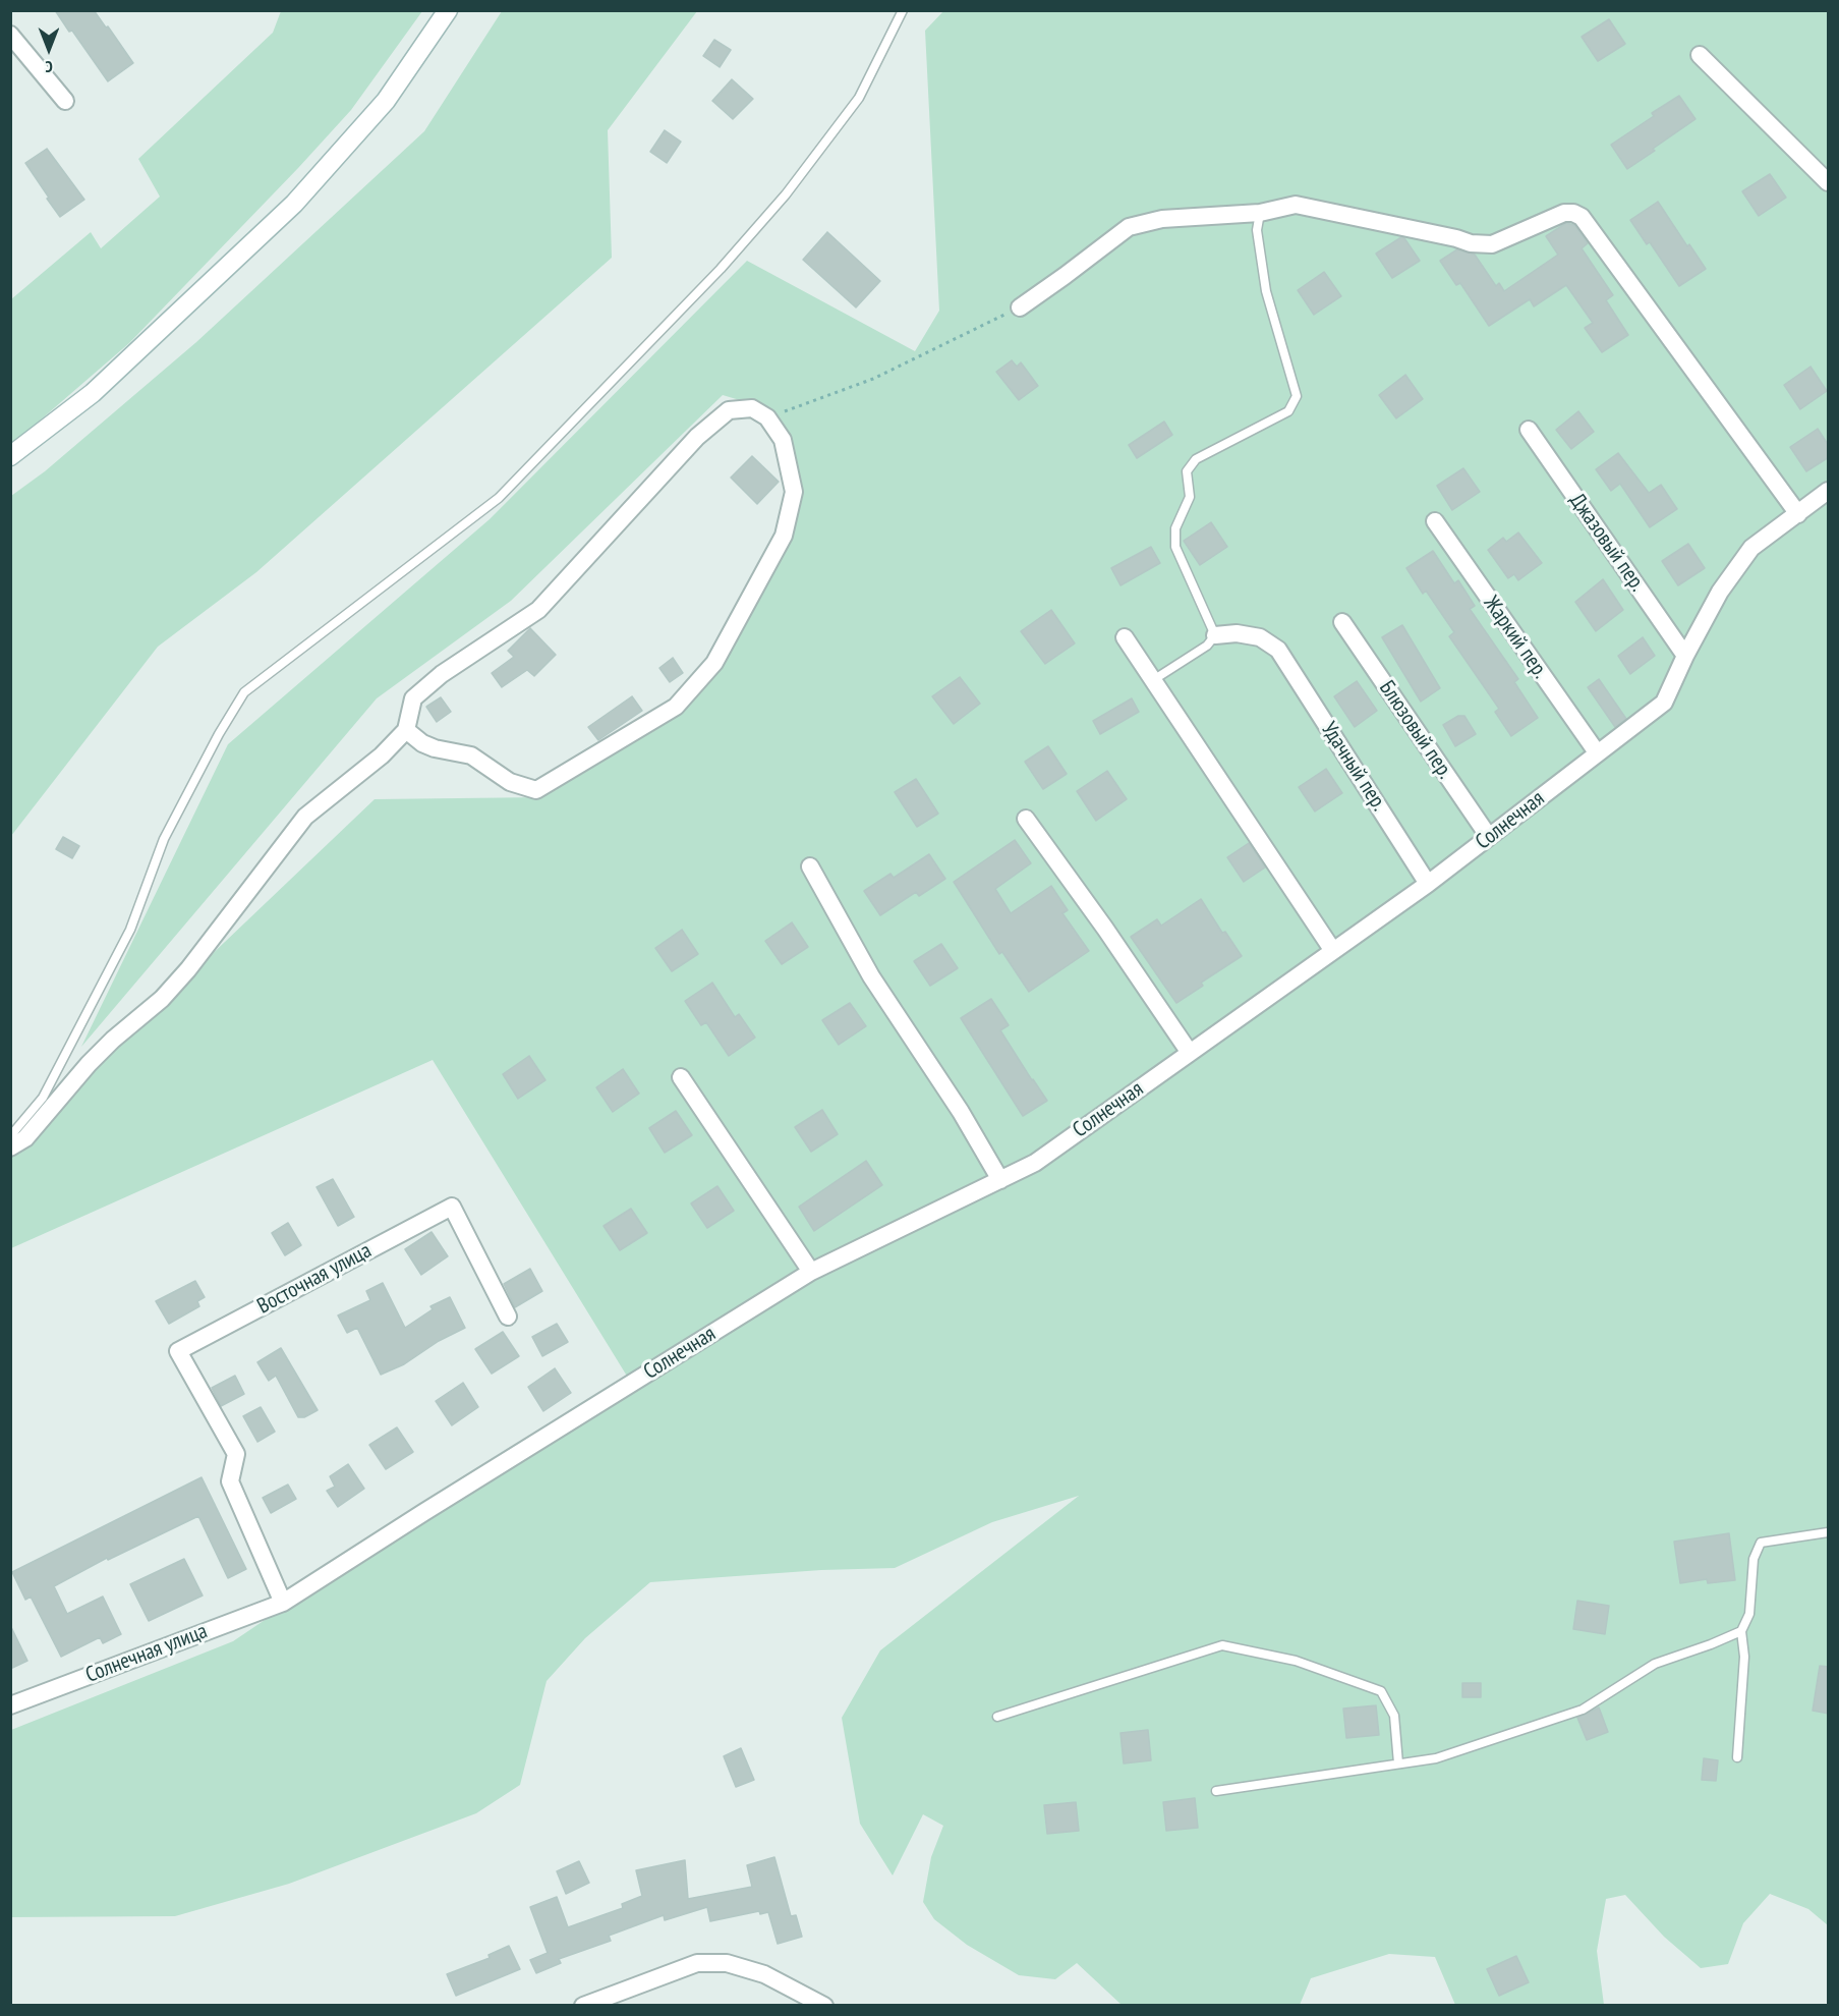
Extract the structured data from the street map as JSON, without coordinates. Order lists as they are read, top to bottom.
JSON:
{
  "streets": {
    "street": [
      "Джазовый пер.",
      "Жаркий пер.",
      "Блюзовый пер.",
      "Удачный пер.",
      "Солнечная",
      "Восточная улица",
      "Солнечная улица"
    ]
  },
  "crossings": [
    ["Джазовый пер.", "Солнечная"],
    ["Жаркий пер.", "Солнечная"],
    ["Блюзовый пер.", "Солнечная"],
    ["Удачный пер.", "Солнечная"],
    ["Солнечная", "Восточная улица"],
    ["Солнечная", "Солнечная улица"],
    ["Восточная улица", "Солнечная улица"]
  ],
  "north": "bottom"
}
